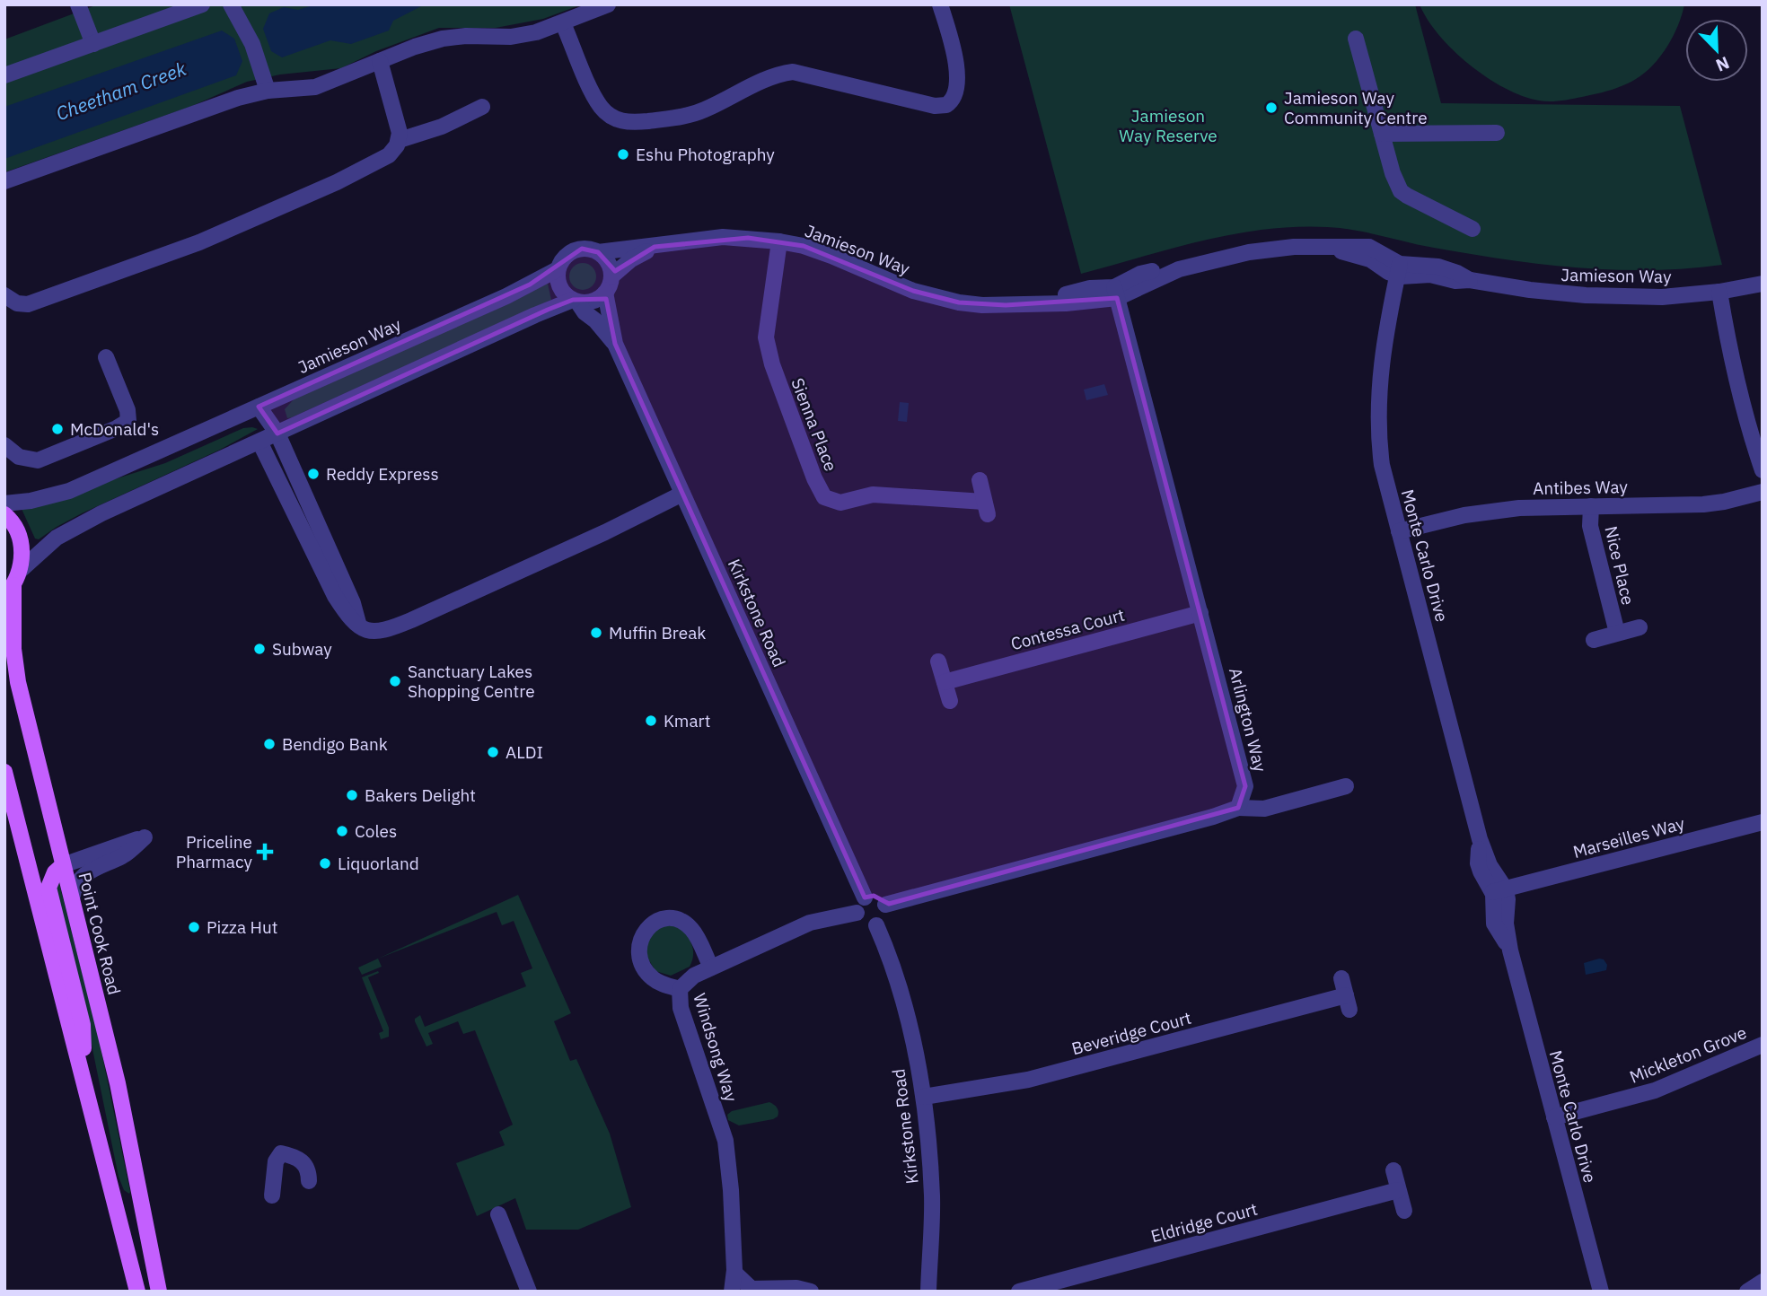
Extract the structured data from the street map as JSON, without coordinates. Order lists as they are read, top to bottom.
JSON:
{
  "streets": {
    "main road": ["Point Cook Road"],
    "street": [
      "Jamieson Way",
      "Sienna Place",
      "Antibes Way",
      "Monte Carlo Drive",
      "Nice Place",
      "Kirkstone Road",
      "Contessa Court",
      "Arlington Way",
      "Marseilles Way",
      "Beveridge Court",
      "Windsong Way",
      "Mickleton Grove",
      "Eldridge Court"
    ]
  },
  "crossings": [
    ["Jamieson Way", "Sienna Place"],
    ["Jamieson Way", "Monte Carlo Drive"],
    ["Jamieson Way", "Kirkstone Road"],
    ["Jamieson Way", "Arlington Way"],
    ["Antibes Way", "Monte Carlo Drive"],
    ["Antibes Way", "Nice Place"],
    ["Monte Carlo Drive", "Marseilles Way"],
    ["Monte Carlo Drive", "Mickleton Grove"],
    ["Kirkstone Road", "Beveridge Court"],
    ["Kirkstone Road", "Windsong Way"],
    ["Contessa Court", "Arlington Way"]
  ],
  "water": ["Cheetham Creek"],
  "parks": ["Jamieson Way Reserve"],
  "places": {
    "other": [
      "Jamieson Way Community Centre",
      "Eshu Photography",
      "McDonald's",
      "Reddy Express",
      "Muffin Break",
      "Subway",
      "Sanctuary Lakes Shopping Centre",
      "Kmart",
      "Bendigo Bank",
      "ALDI",
      "Bakers Delight",
      "Coles",
      "Liquorland",
      "Pizza Hut"
    ],
    "health": ["Priceline Pharmacy"]
  },
  "north": "bottom right"
}
